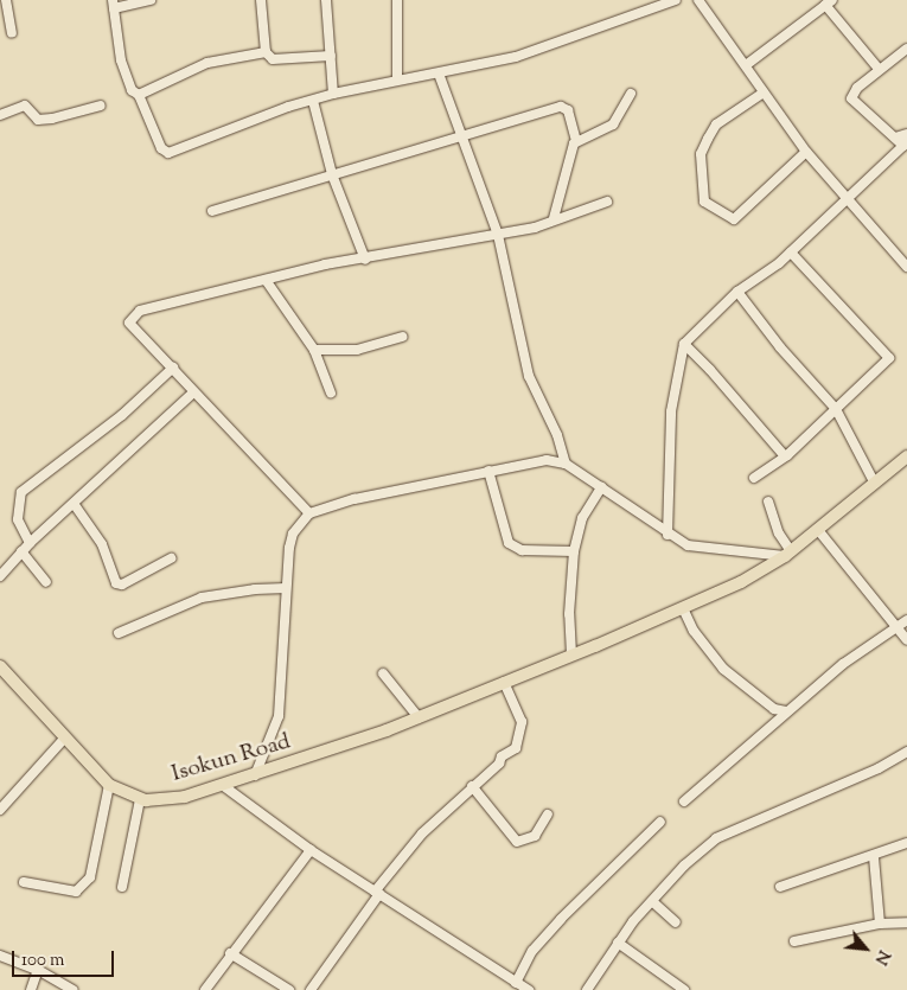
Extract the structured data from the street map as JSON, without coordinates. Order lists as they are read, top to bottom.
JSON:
{
  "streets": {
    "main road": ["Isokun Road"]
  },
  "scale_bar": "100 m",
  "north": "bottom right"
}
